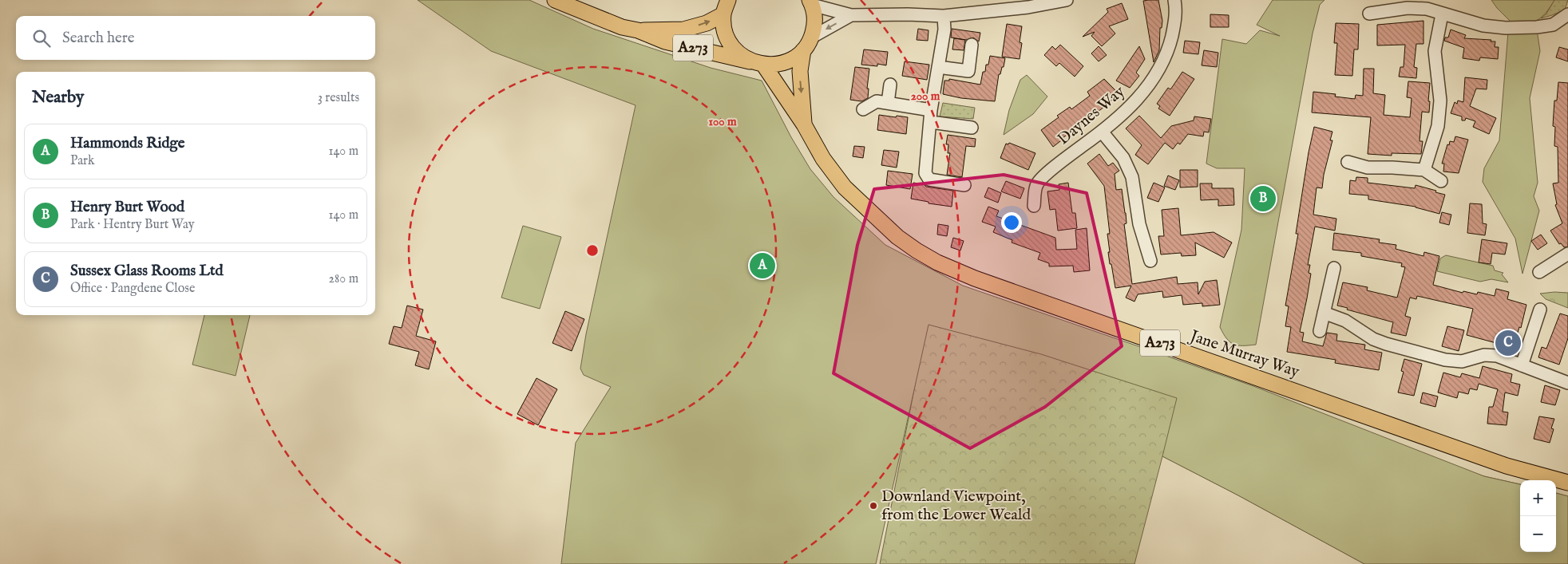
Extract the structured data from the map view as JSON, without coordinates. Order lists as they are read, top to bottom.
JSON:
{
  "streets": {
    "main road": ["A273", "Jane Murray Way"],
    "street": ["Daynes Way"]
  },
  "places": ["Downland Viewpoint, from the Lower Weald"],
  "page": {
    "search": "Search here",
    "heading": ["Nearby", "3 results"],
    "list": [
      {
        "mark": "A",
        "name": "Hammonds Ridge",
        "note": "Park",
        "value": "140 m"
      },
      {
        "mark": "B",
        "name": "Henry Burt Wood",
        "note": "Park · Hentry Burt Way",
        "value": "140 m"
      },
      {
        "mark": "C",
        "name": "Sussex Glass Rooms Ltd",
        "note": "Office · Pangdene Close",
        "value": "280 m"
      }
    ],
    "pins": ["B", "A", "C"],
    "map_buttons": ["+", "−"]
  },
  "rings": ["200 m", "100 m"]
}
